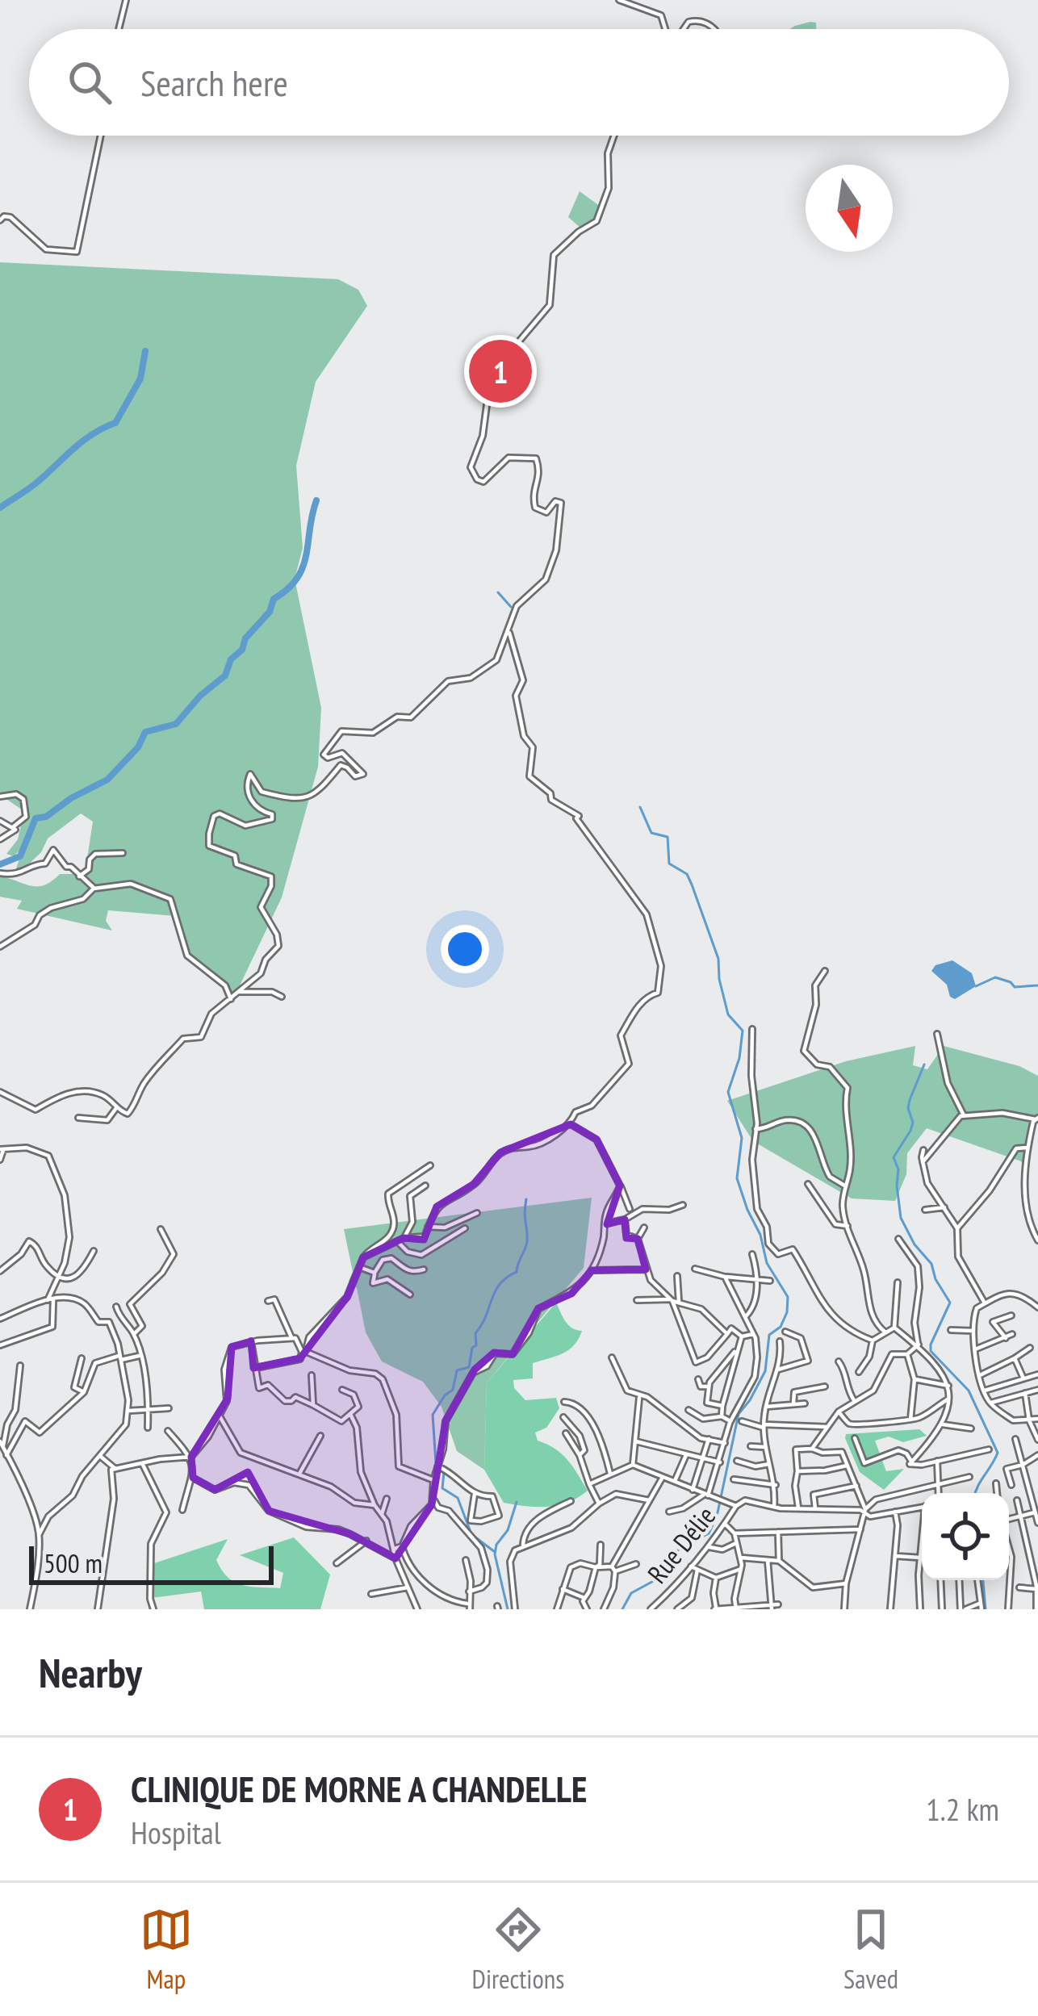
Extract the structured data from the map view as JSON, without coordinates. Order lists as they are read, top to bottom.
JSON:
{
  "streets": {
    "street": ["Rue Délie"]
  },
  "scale_bar": "500 m",
  "north": "bottom",
  "page": {
    "search": "Search here",
    "pins": "1",
    "scale": "500 m",
    "heading": "Nearby",
    "list": [
      {
        "mark": "1",
        "name": "CLINIQUE DE MORNE A CHANDELLE",
        "note": "Hospital",
        "value": "1.2 km"
      }
    ],
    "nav": ["Map", "Directions", "Saved"]
  }
}
